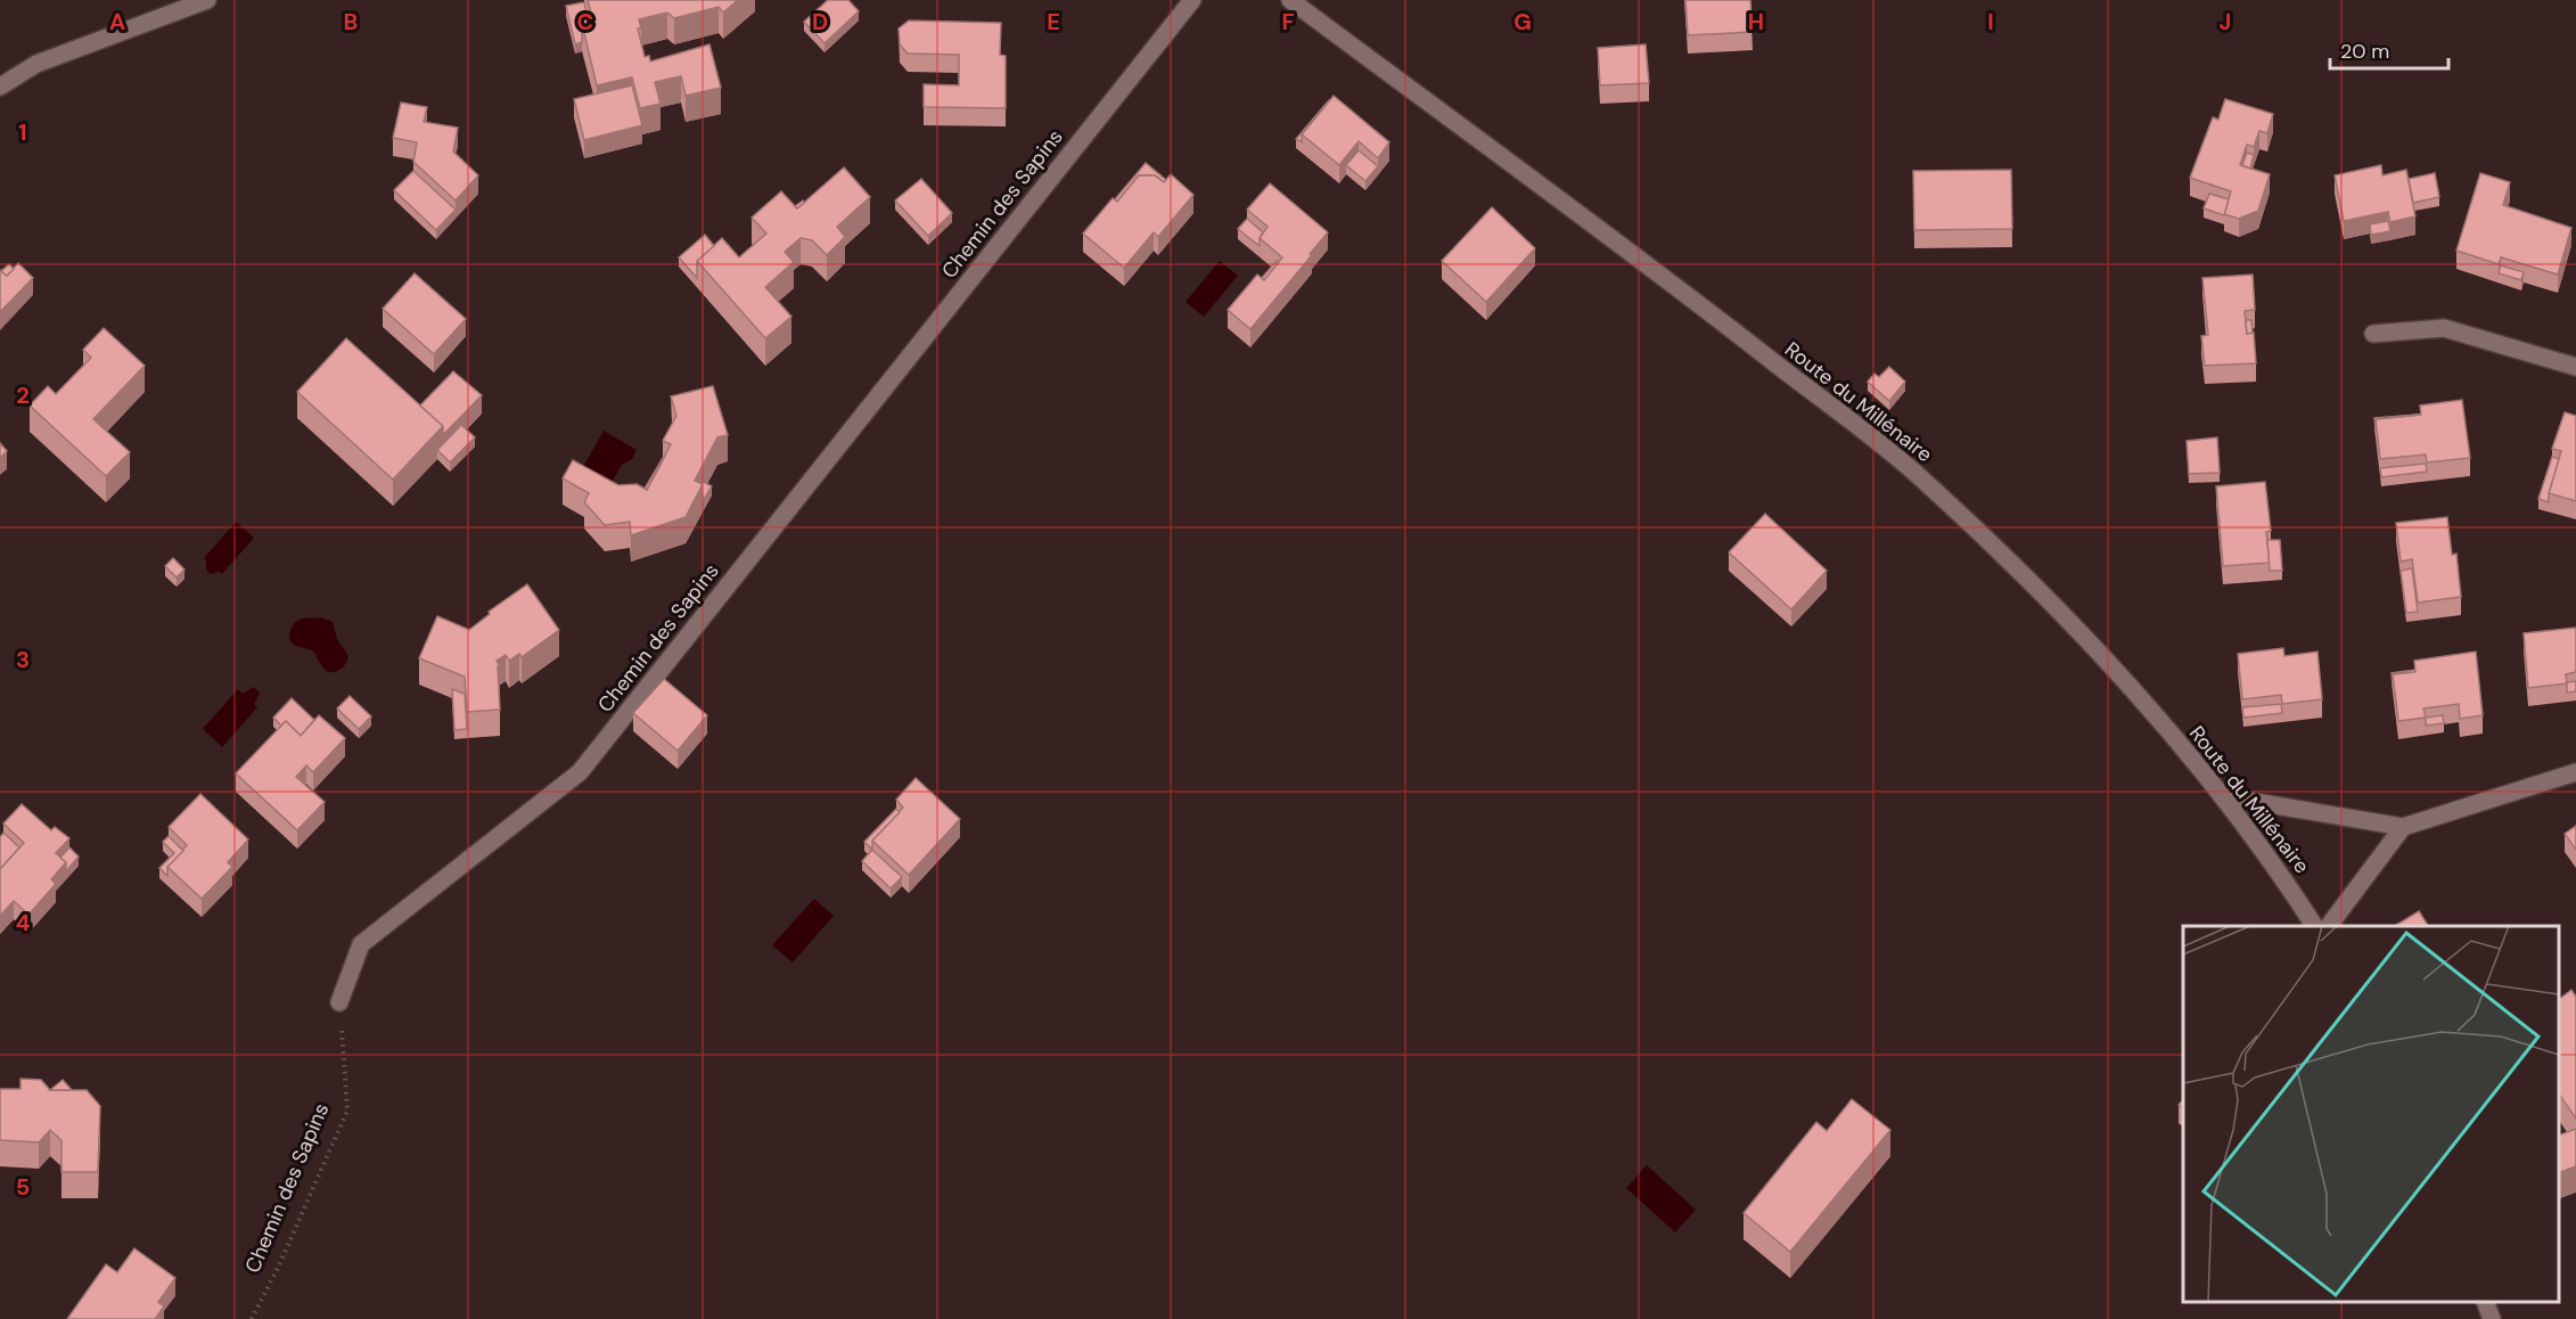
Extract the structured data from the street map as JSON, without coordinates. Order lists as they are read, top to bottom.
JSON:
{
  "streets": {
    "street": ["Chemin des Sapins", "Route du Millénaire"]
  },
  "scale_bar": "20 m",
  "grid": {
    "columns": [
      "A",
      "B",
      "C",
      "D",
      "E",
      "F",
      "G",
      "H",
      "I",
      "J"
    ],
    "rows": [
      "1",
      "2",
      "3",
      "4",
      "5"
    ]
  }
}
